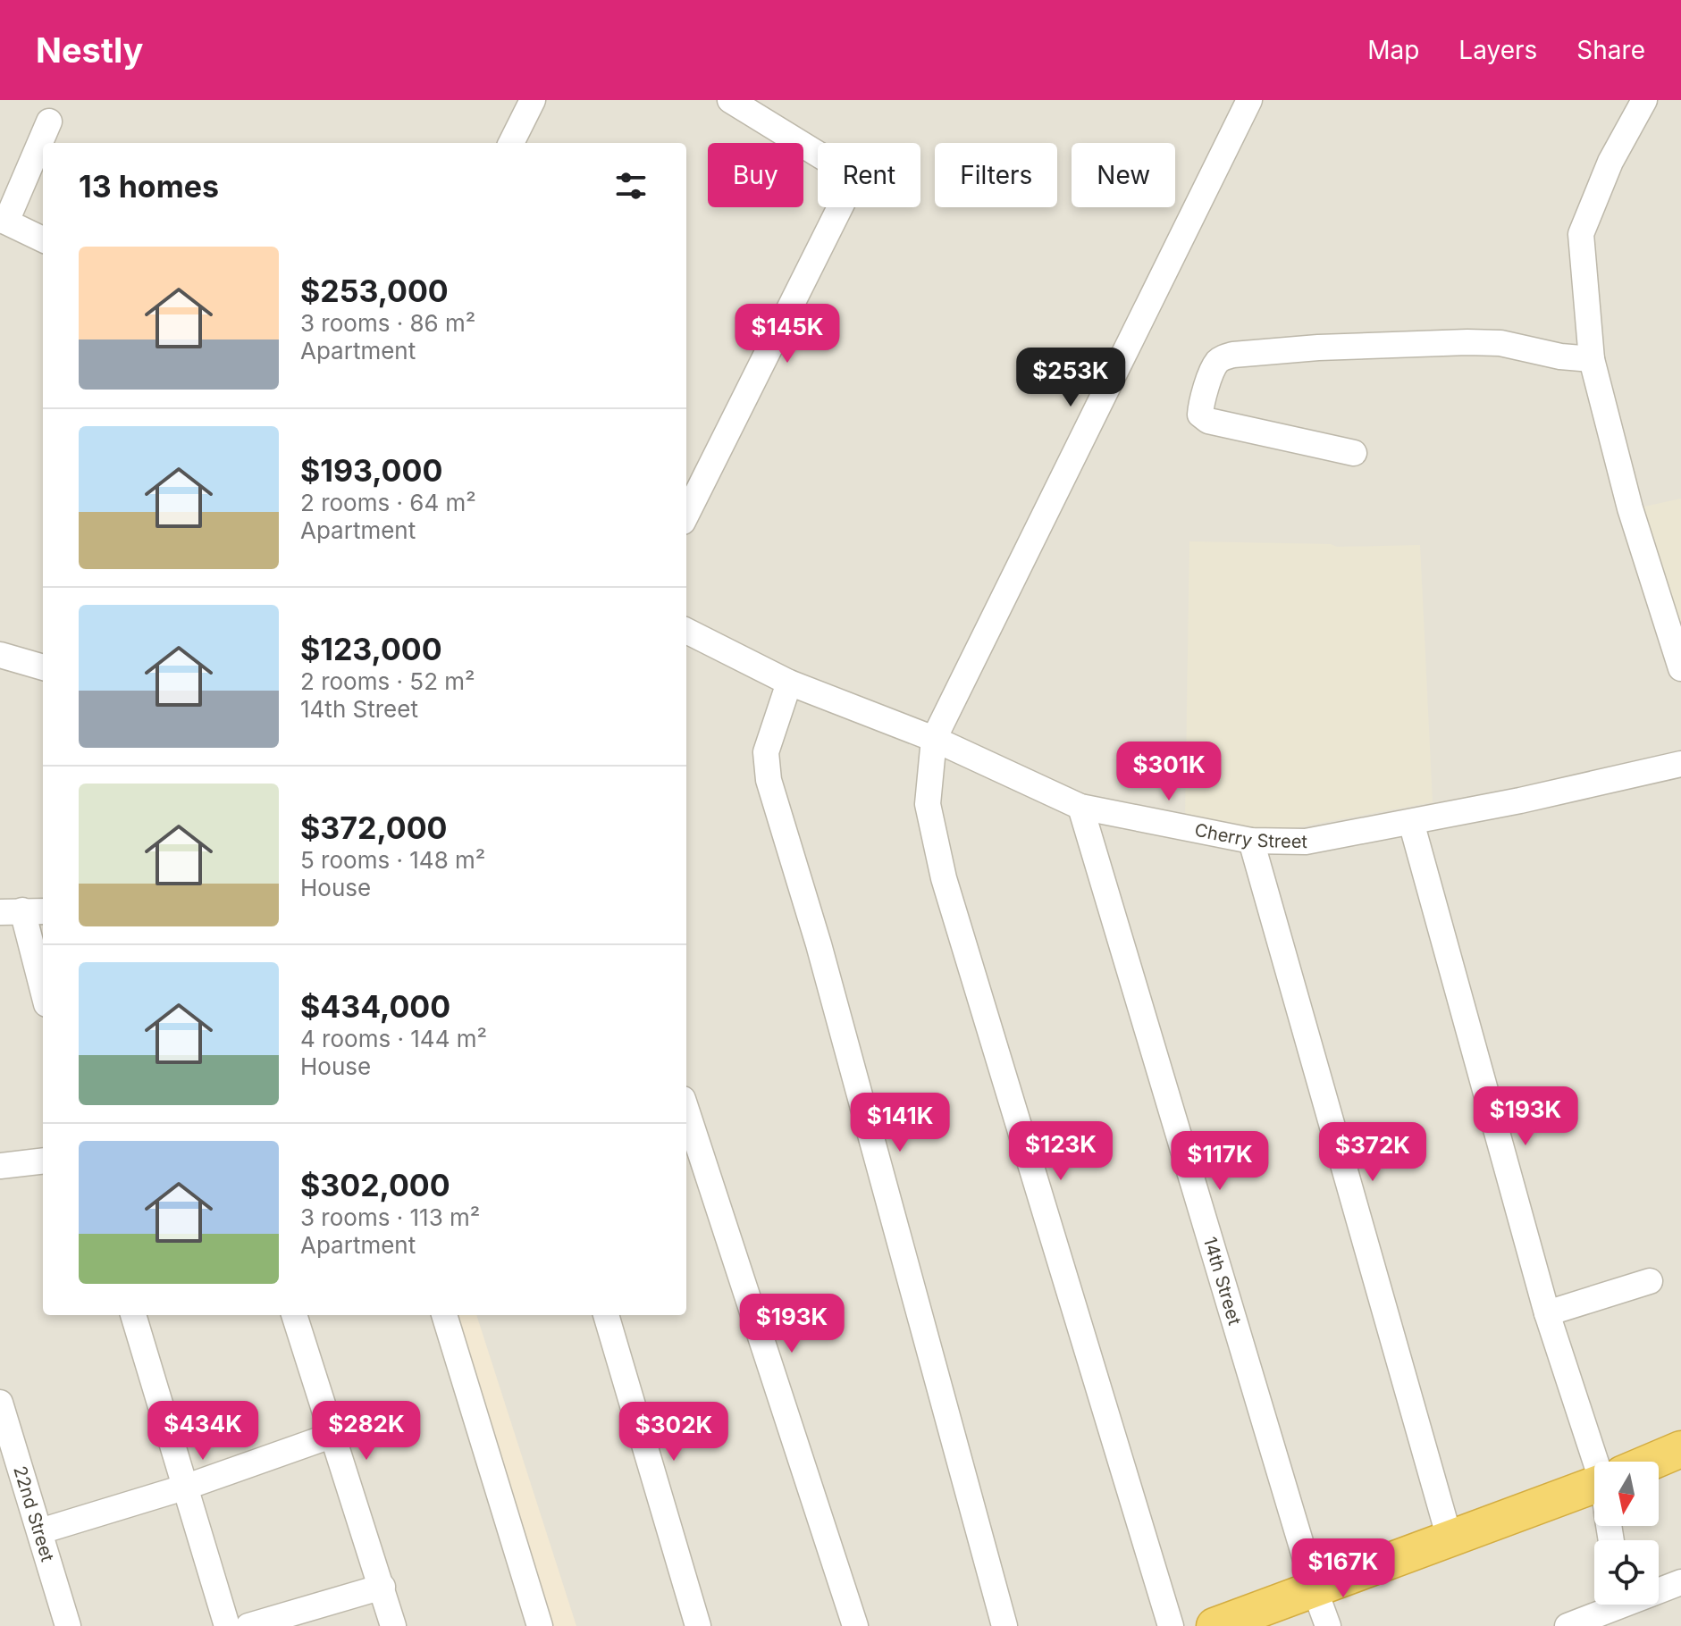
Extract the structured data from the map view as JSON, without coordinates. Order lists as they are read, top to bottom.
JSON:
{
  "streets": {
    "street": ["Cherry Street", "14th Street", "22nd Street"]
  },
  "crossings": [
    ["Cherry Street", "14th Street"]
  ],
  "north": "bottom",
  "page": {
    "header": "Nestly",
    "nav": ["Map", "Layers", "Share"],
    "chip": [
      "Buy",
      "Rent",
      "Filters",
      "New"
    ],
    "heading": "13 homes",
    "list": [
      {
        "name": "$253,000",
        "note": "3 rooms · 86 m² · Apartment"
      },
      {
        "name": "$193,000",
        "note": "2 rooms · 64 m² · Apartment"
      },
      {
        "name": "$123,000",
        "note": "2 rooms · 52 m² · 14th Street"
      },
      {
        "name": "$372,000",
        "note": "5 rooms · 148 m² · House"
      },
      {
        "name": "$434,000",
        "note": "4 rooms · 144 m² · House"
      },
      {
        "name": "$302,000",
        "note": "3 rooms · 113 m² · Apartment"
      }
    ],
    "price": [
      "$145K",
      "$253K",
      "$301K",
      "$193K",
      "$141K",
      "$123K",
      "$372K",
      "$117K",
      "$193K",
      "$434K",
      "$282K",
      "$302K",
      "$167K"
    ]
  }
}
